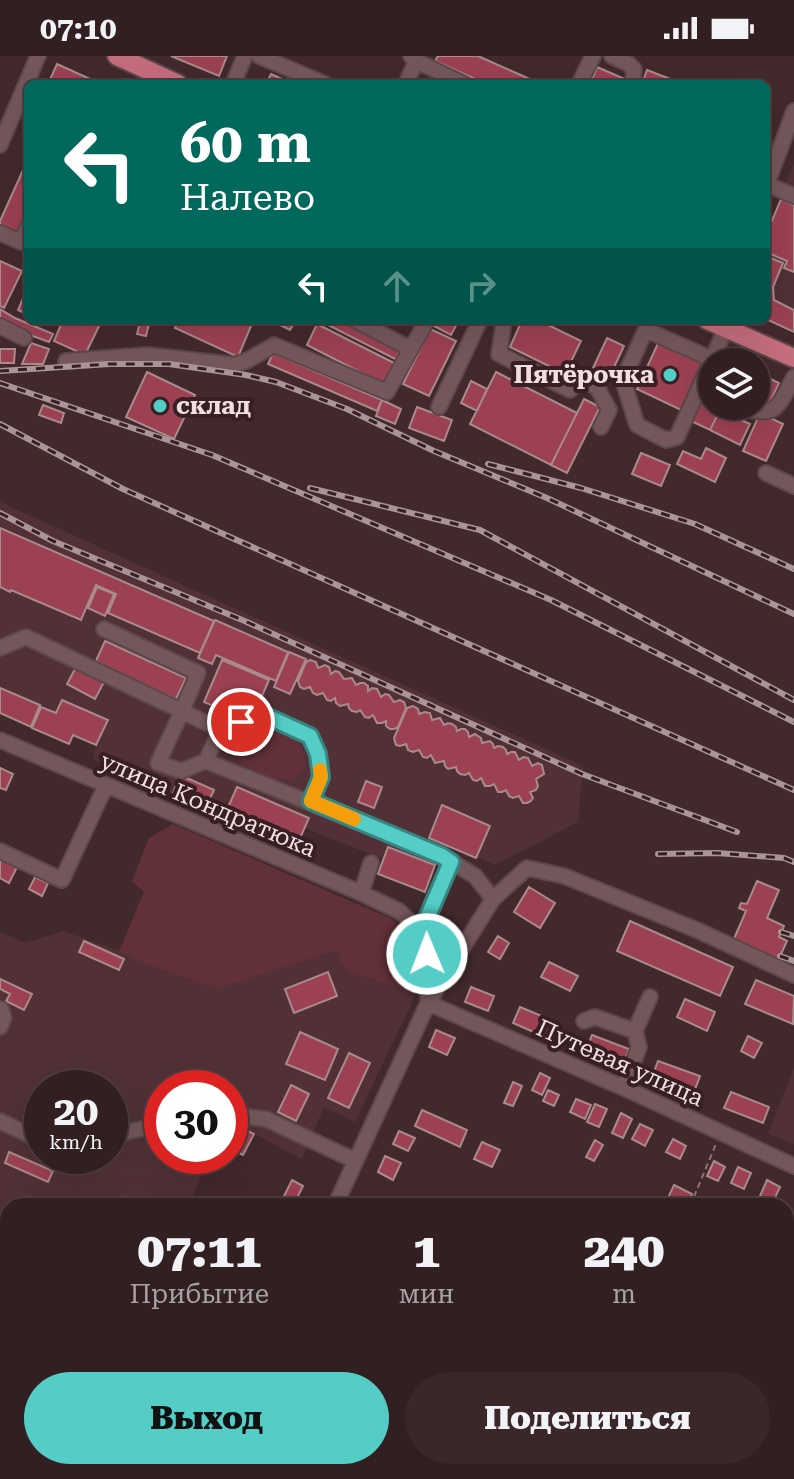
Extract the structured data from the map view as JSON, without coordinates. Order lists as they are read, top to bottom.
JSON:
{
  "streets": {
    "street": ["улица Кондратюка", "Путевая улица"]
  },
  "places": ["Пятёрочка", "склад"],
  "page": {
    "status": "07:10",
    "turn": ["60 m", "Налево"],
    "speed": "20 km/h",
    "limit": "30",
    "eta": [
      "07:11",
      "Прибытие",
      "1",
      "мин",
      "240",
      "m"
    ],
    "buttons": ["Выход", "Поделиться"]
  }
}
